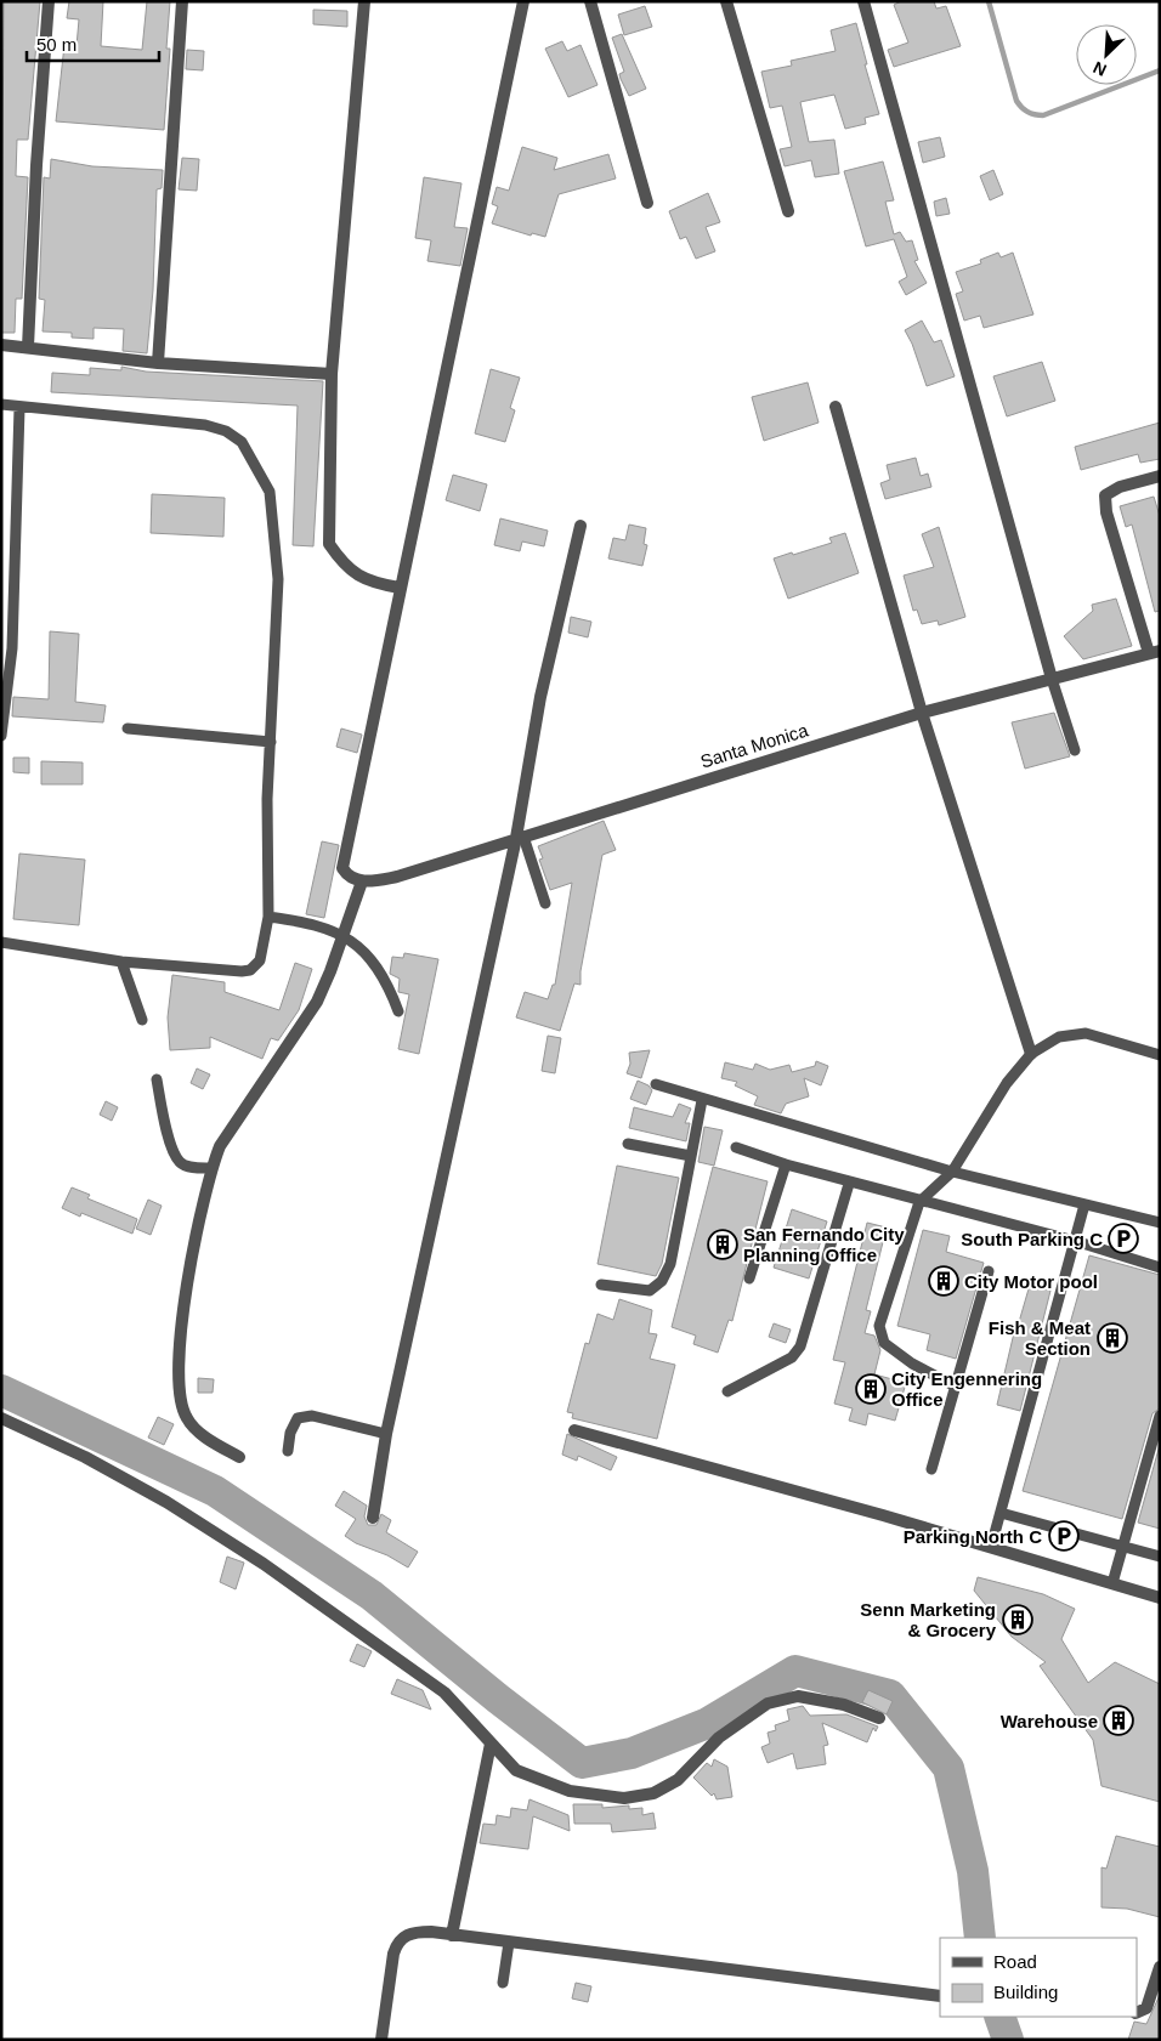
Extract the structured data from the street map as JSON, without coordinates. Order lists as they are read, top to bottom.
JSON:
{
  "streets": {
    "street": ["Santa Monica"]
  },
  "places": {
    "parking": ["South Parking C", "Parking North C"],
    "building": [
      "San Fernando City Planning Office",
      "City Motor pool",
      "Fish & Meat Section",
      "City Engennering Office",
      "Senn Marketing & Grocery",
      "Warehouse"
    ]
  },
  "legend": ["Road", "Building"],
  "scale_bar": "50 m",
  "north": "bottom left"
}
